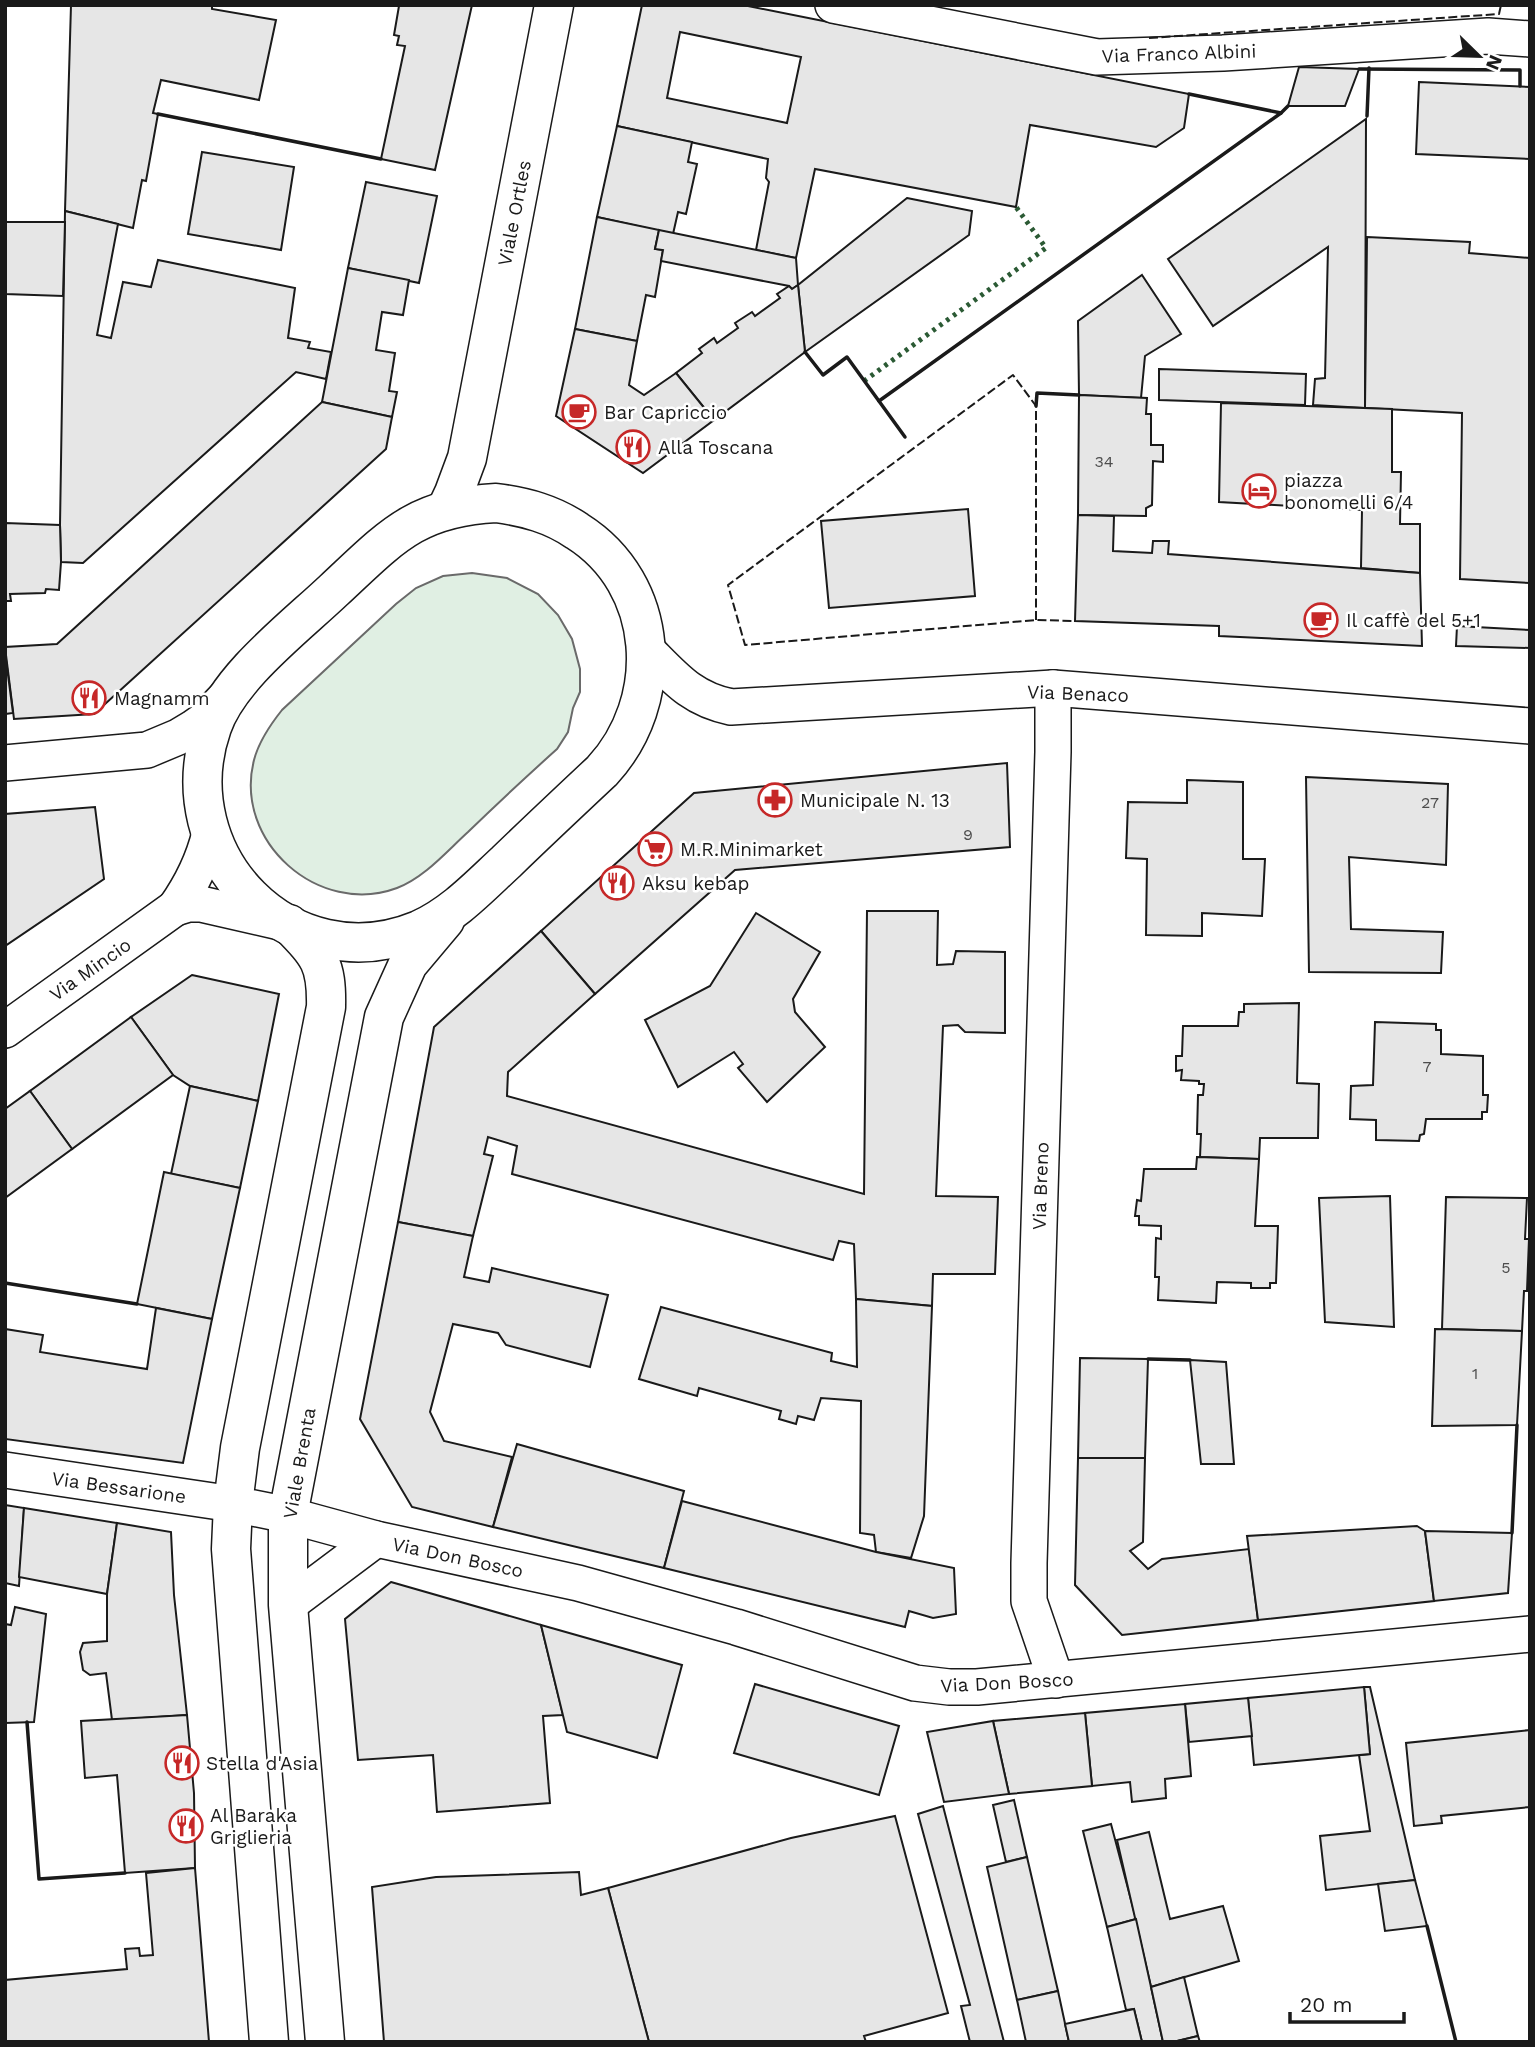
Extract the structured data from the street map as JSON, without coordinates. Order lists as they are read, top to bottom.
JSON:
{
  "streets": {
    "street": [
      "Via Franco Albini",
      "Viale Ortles",
      "Via Benaco",
      "Via Mincio",
      "Via Breno",
      "Viale Brenta",
      "Via Bessarione",
      "Via Don Bosco"
    ]
  },
  "crossings": [
    ["Via Benaco", "Via Breno"],
    ["Via Breno", "Via Don Bosco"],
    ["Viale Brenta", "Via Don Bosco"],
    ["Via Bessarione", "Via Don Bosco"]
  ],
  "places": {
    "cafe": ["Bar Capriccio", "Il caffè del 5+1"],
    "restaurant": [
      "Alla Toscana",
      "Magnamm",
      "Aksu kebap",
      "Stella d'Asia",
      "Al Baraka Griglieria"
    ],
    "hotel": ["piazza bonomelli 6/4"],
    "pharmacy": ["Municipale N. 13"],
    "supermarket": ["M.R.Minimarket"]
  },
  "house_numbers": [
    "34",
    "27",
    "9",
    "7",
    "5",
    "1"
  ],
  "scale_bar": "20 m",
  "north": "bottom right"
}
